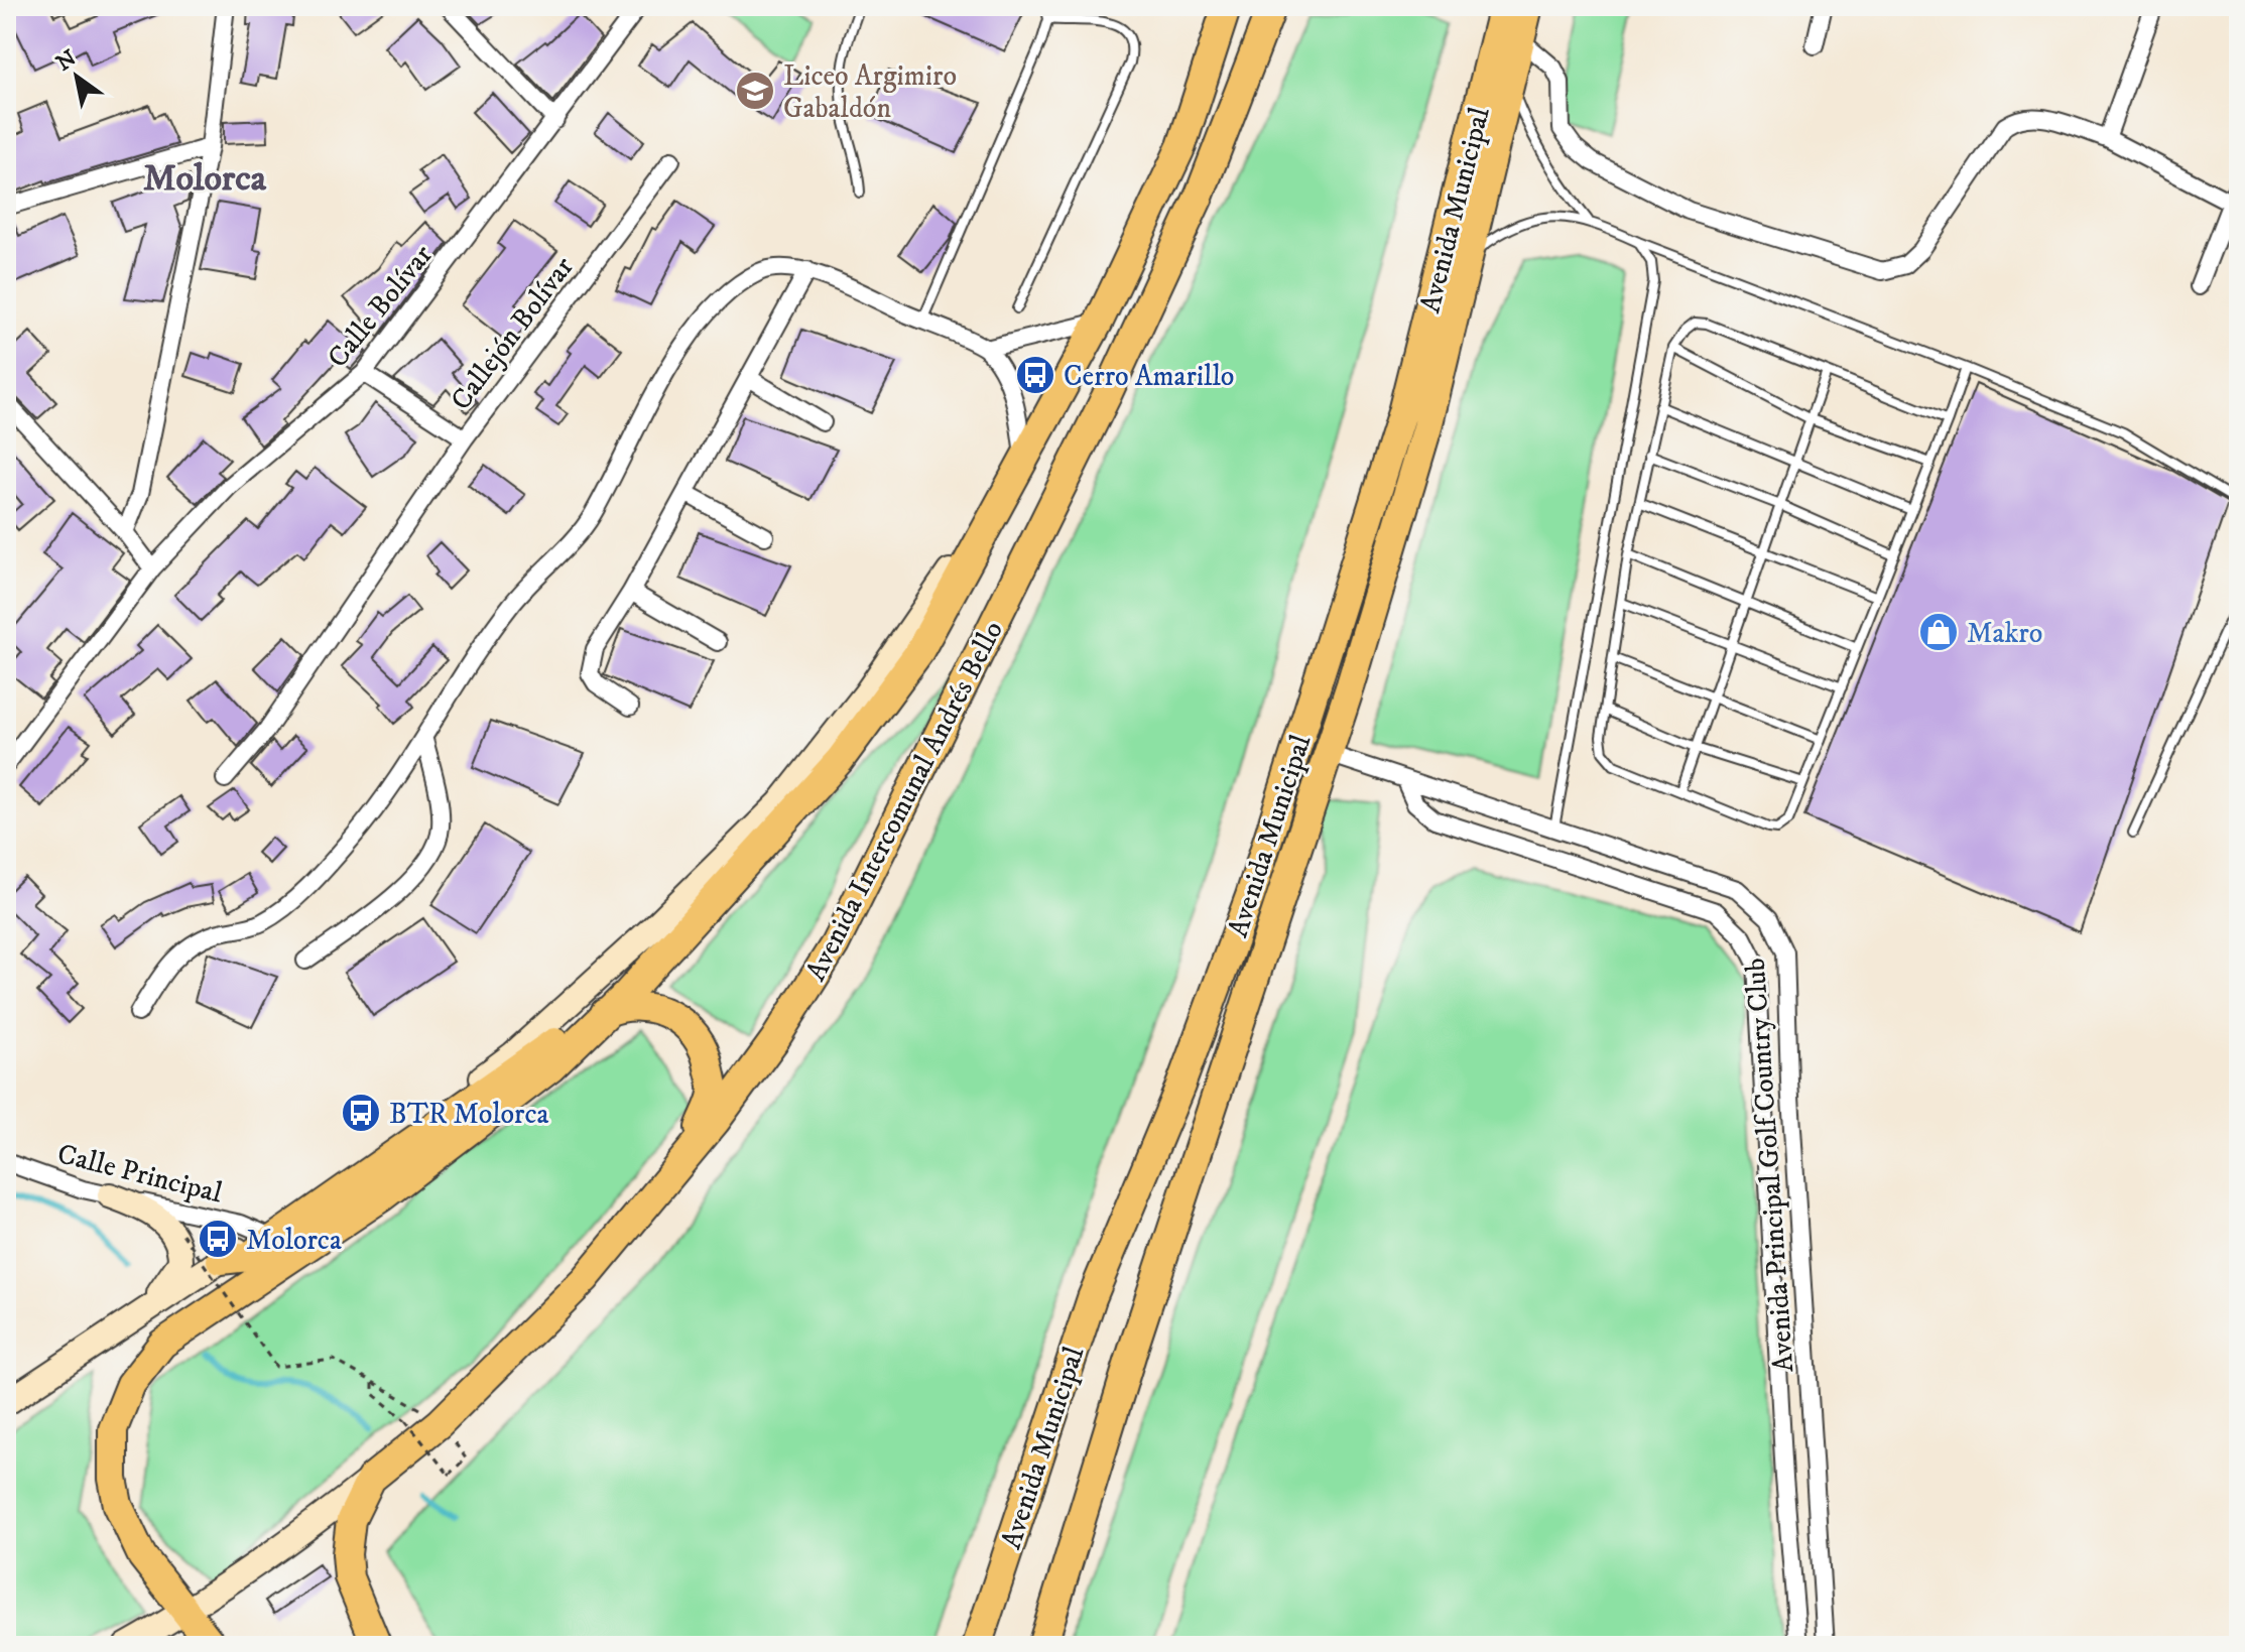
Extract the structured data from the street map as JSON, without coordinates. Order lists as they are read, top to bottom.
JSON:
{
  "streets": {
    "highway": ["Avenida Municipal", "Avenida Intercomunal Andrés Bello"],
    "street": [
      "Calle Bolívar",
      "Callejón Bolívar",
      "Avenida Principal Golf Country Club",
      "Calle Principal"
    ]
  },
  "crossings": [
    ["Calle Bolívar", "Callejón Bolívar"]
  ],
  "districts": ["Molorca"],
  "places": {
    "school or university": ["Liceo Argimiro Gabaldón"],
    "bus stop": ["Cerro Amarillo", "BTR Molorca", "Molorca"],
    "shop": ["Makro"]
  },
  "north": "top left"
}
